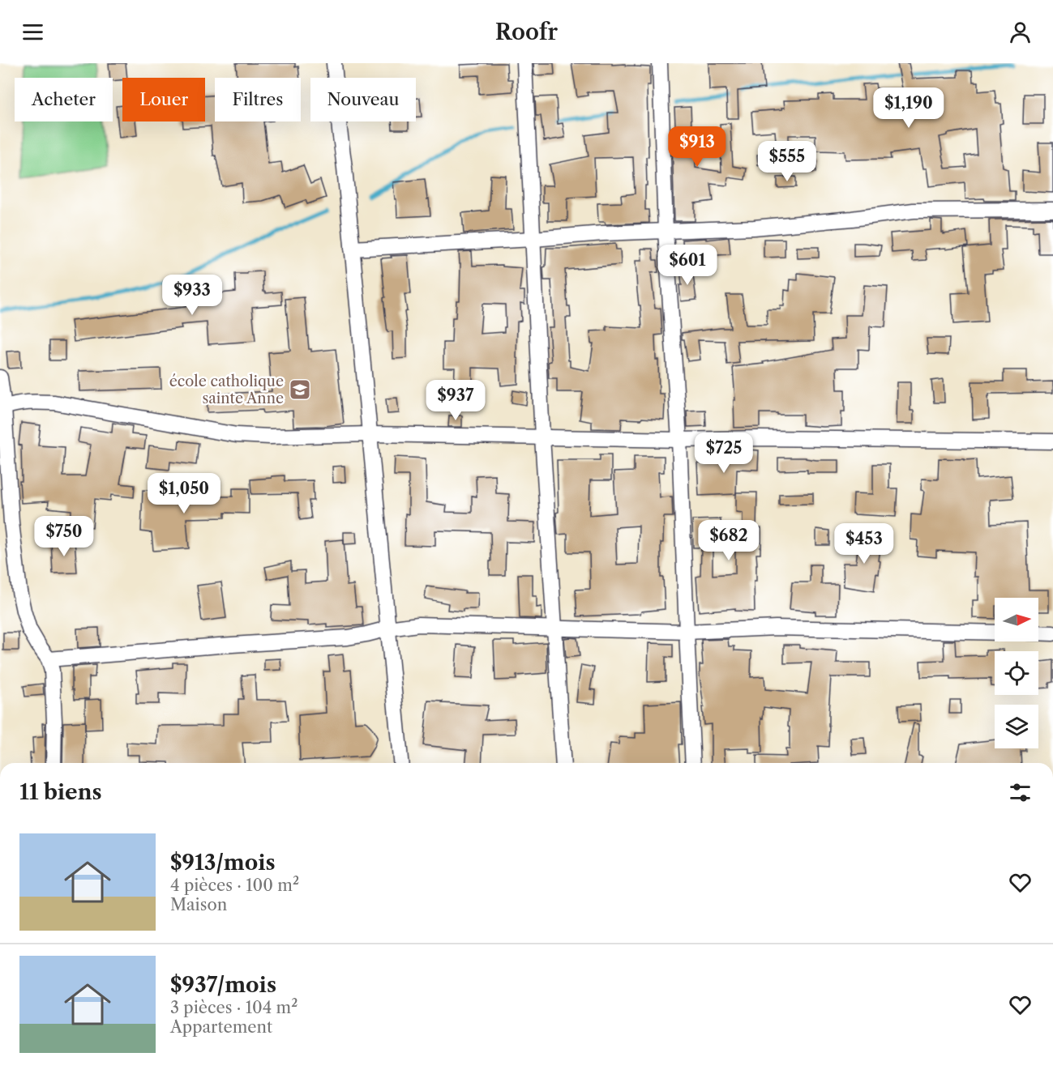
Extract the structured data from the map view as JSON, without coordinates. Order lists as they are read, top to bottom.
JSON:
{
  "places": {
    "school or university": ["école catholique sainte Anne"]
  },
  "north": "right",
  "page": {
    "header": "Roofr",
    "chip": [
      "Acheter",
      "Louer",
      "Filtres",
      "Nouveau"
    ],
    "price": [
      "$1,190",
      "$913",
      "$555",
      "$601",
      "$933",
      "$937",
      "$725",
      "$1,050",
      "$750",
      "$682",
      "$453"
    ],
    "heading": "11 biens",
    "list": [
      {
        "name": "$913/mois",
        "note": "4 pièces · 100 m² · Maison"
      },
      {
        "name": "$937/mois",
        "note": "3 pièces · 104 m² · Appartement"
      }
    ]
  }
}
